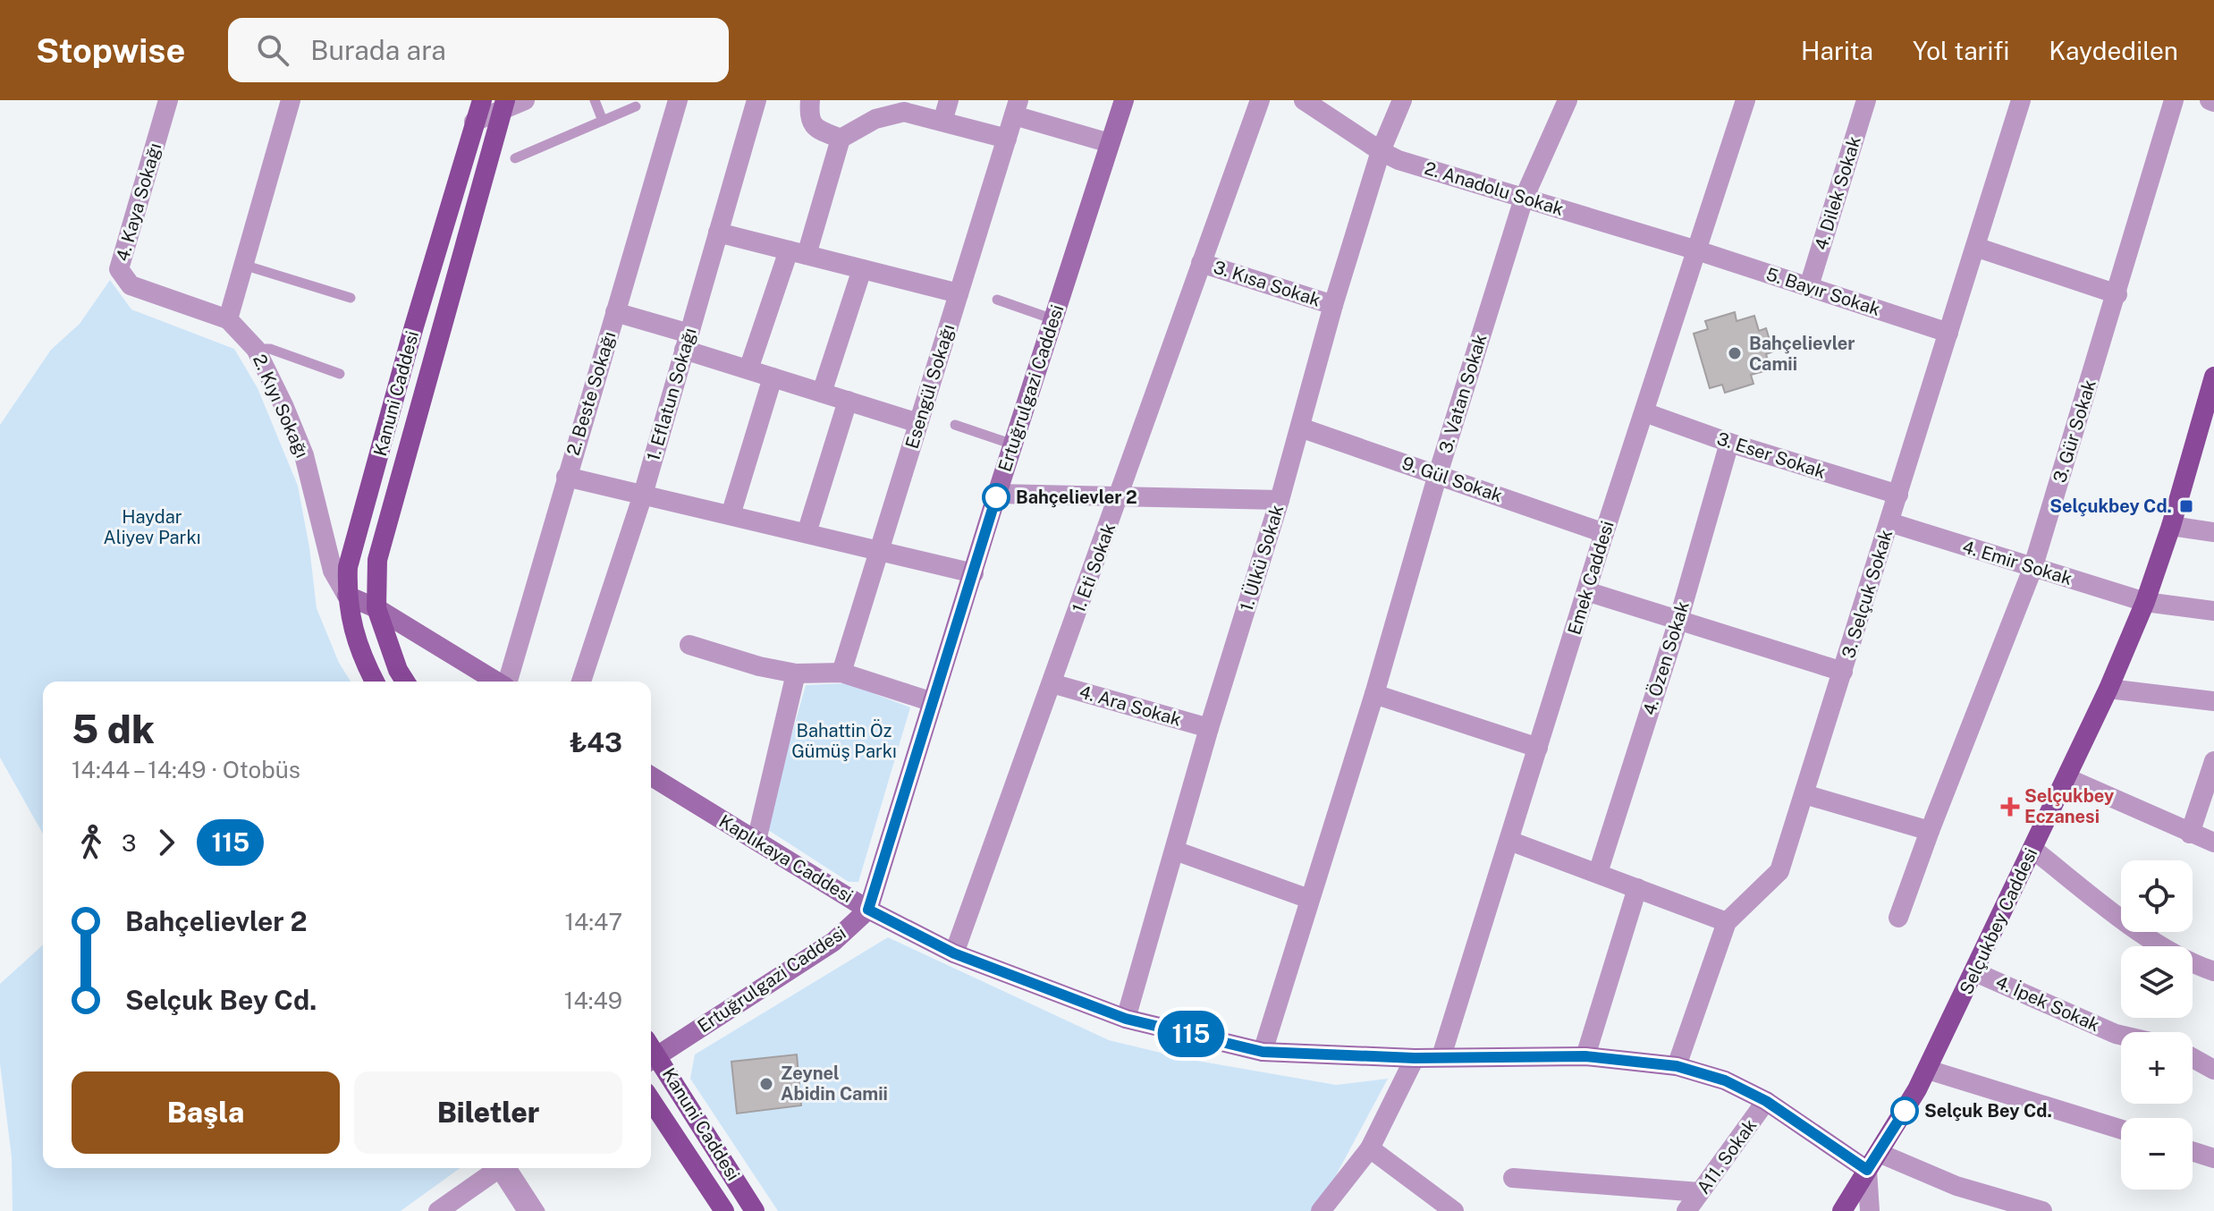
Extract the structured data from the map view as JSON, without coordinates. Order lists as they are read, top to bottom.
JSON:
{
  "streets": {
    "main road": [
      "Ertuğrulgazi Caddesi",
      "Kanuni Caddesi",
      "Kaplıkaya Caddesi",
      "Selçukbey Caddesi"
    ],
    "street": [
      "2. Anadolu Sokak",
      "4. Dilek Sokak",
      "4. Kaya Sokağı",
      "3. Kısa Sokak",
      "5. Bayır Sokak",
      "Esengül Sokağı",
      "2. Beste Sokağı",
      "3. Vatan Sokak",
      "1. Eflatun Sokağı",
      "2. Kıyı Sokağı",
      "3. Gür Sokak",
      "3. Eser Sokak",
      "9. Gül Sokak",
      "1. Ülkü Sokak",
      "4. Emir Sokak",
      "1. Eti Sokak",
      "Emek Caddesi",
      "3. Selçuk Sokak",
      "4. Özen Sokak",
      "4. Ara Sokak",
      "4. İpek Sokak",
      "A11. Sokak"
    ]
  },
  "crossings": [
    ["2. Anadolu Sokak", "5. Bayır Sokak"],
    ["2. Anadolu Sokak", "3. Vatan Sokak"],
    ["2. Anadolu Sokak", "1. Ülkü Sokak"],
    ["2. Anadolu Sokak", "Emek Caddesi"],
    ["4. Dilek Sokak", "5. Bayır Sokak"],
    ["4. Kaya Sokağı", "2. Kıyı Sokağı"],
    ["3. Kısa Sokak", "1. Ülkü Sokak"],
    ["3. Kısa Sokak", "1. Eti Sokak"],
    ["5. Bayır Sokak", "Emek Caddesi"],
    ["5. Bayır Sokak", "3. Selçuk Sokak"],
    ["Ertuğrulgazi Caddesi", "Kanuni Caddesi"],
    ["Ertuğrulgazi Caddesi", "Kaplıkaya Caddesi"],
    ["Kanuni Caddesi", "2. Kıyı Sokağı"],
    ["3. Vatan Sokak", "9. Gül Sokak"],
    ["3. Vatan Sokak", "Kaplıkaya Caddesi"],
    ["3. Gür Sokak", "4. Emir Sokak"],
    ["3. Eser Sokak", "Emek Caddesi"],
    ["3. Eser Sokak", "3. Selçuk Sokak"],
    ["3. Eser Sokak", "4. Özen Sokak"],
    ["9. Gül Sokak", "1. Ülkü Sokak"],
    ["9. Gül Sokak", "Emek Caddesi"],
    ["1. Ülkü Sokak", "4. Ara Sokak"],
    ["1. Ülkü Sokak", "Kaplıkaya Caddesi"],
    ["4. Emir Sokak", "3. Selçuk Sokak"],
    ["4. Emir Sokak", "Selçukbey Caddesi"],
    ["1. Eti Sokak", "4. Ara Sokak"],
    ["1. Eti Sokak", "Kaplıkaya Caddesi"],
    ["Emek Caddesi", "Kaplıkaya Caddesi"],
    ["3. Selçuk Sokak", "Kaplıkaya Caddesi"],
    ["Kaplıkaya Caddesi", "Selçukbey Caddesi"],
    ["Kaplıkaya Caddesi", "A11. Sokak"],
    ["Selçukbey Caddesi", "4. İpek Sokak"]
  ],
  "parks": ["Haydar Aliyev Parkı", "Bahattin Öz Gümüş Parkı"],
  "places": {
    "other": [
      "Bahçelievler Camii",
      "Bahçelievler 2",
      "Zeynel Abidin Camii",
      "Selçuk Bey Cd."
    ],
    "transit": ["Selçukbey Cd."],
    "health": ["Selçukbey Eczanesi"]
  },
  "lines": ["bus line 115"],
  "page": {
    "header": "Stopwise",
    "search": "Burada ara",
    "nav": ["Harita", "Yol tarifi", "Kaydedilen"],
    "on_map": "115",
    "heading": ["5 dk", "14:44 – 14:49 · Otobüs", "₺43"],
    "legs": ["3", "115"],
    "map_buttons": ["+", "−"],
    "list": [
      {
        "name": "Bahçelievler 2",
        "value": "14:47"
      },
      {
        "name": "Selçuk Bey Cd.",
        "value": "14:49"
      }
    ],
    "buttons": ["Başla", "Biletler"]
  }
}
